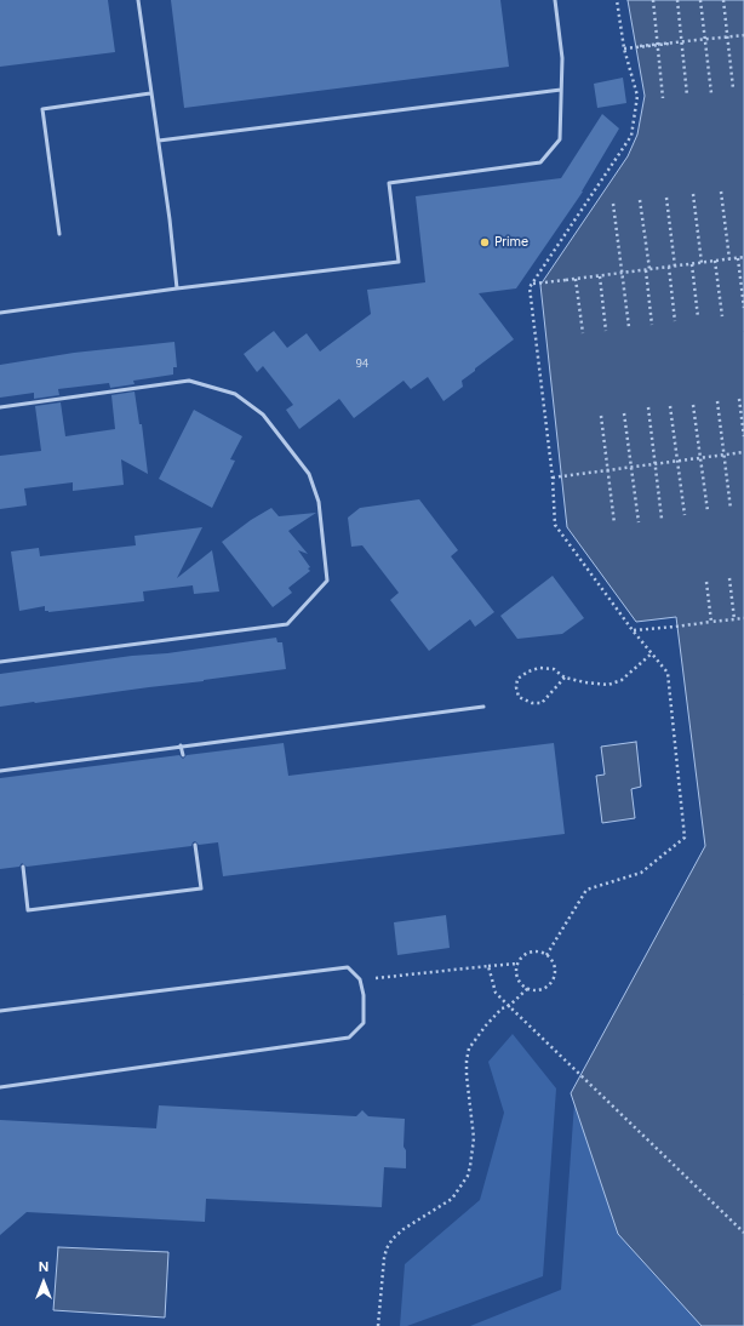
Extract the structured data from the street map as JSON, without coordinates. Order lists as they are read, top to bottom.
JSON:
{
  "places": ["Prime"],
  "house_numbers": ["94"],
  "north": "top"
}
